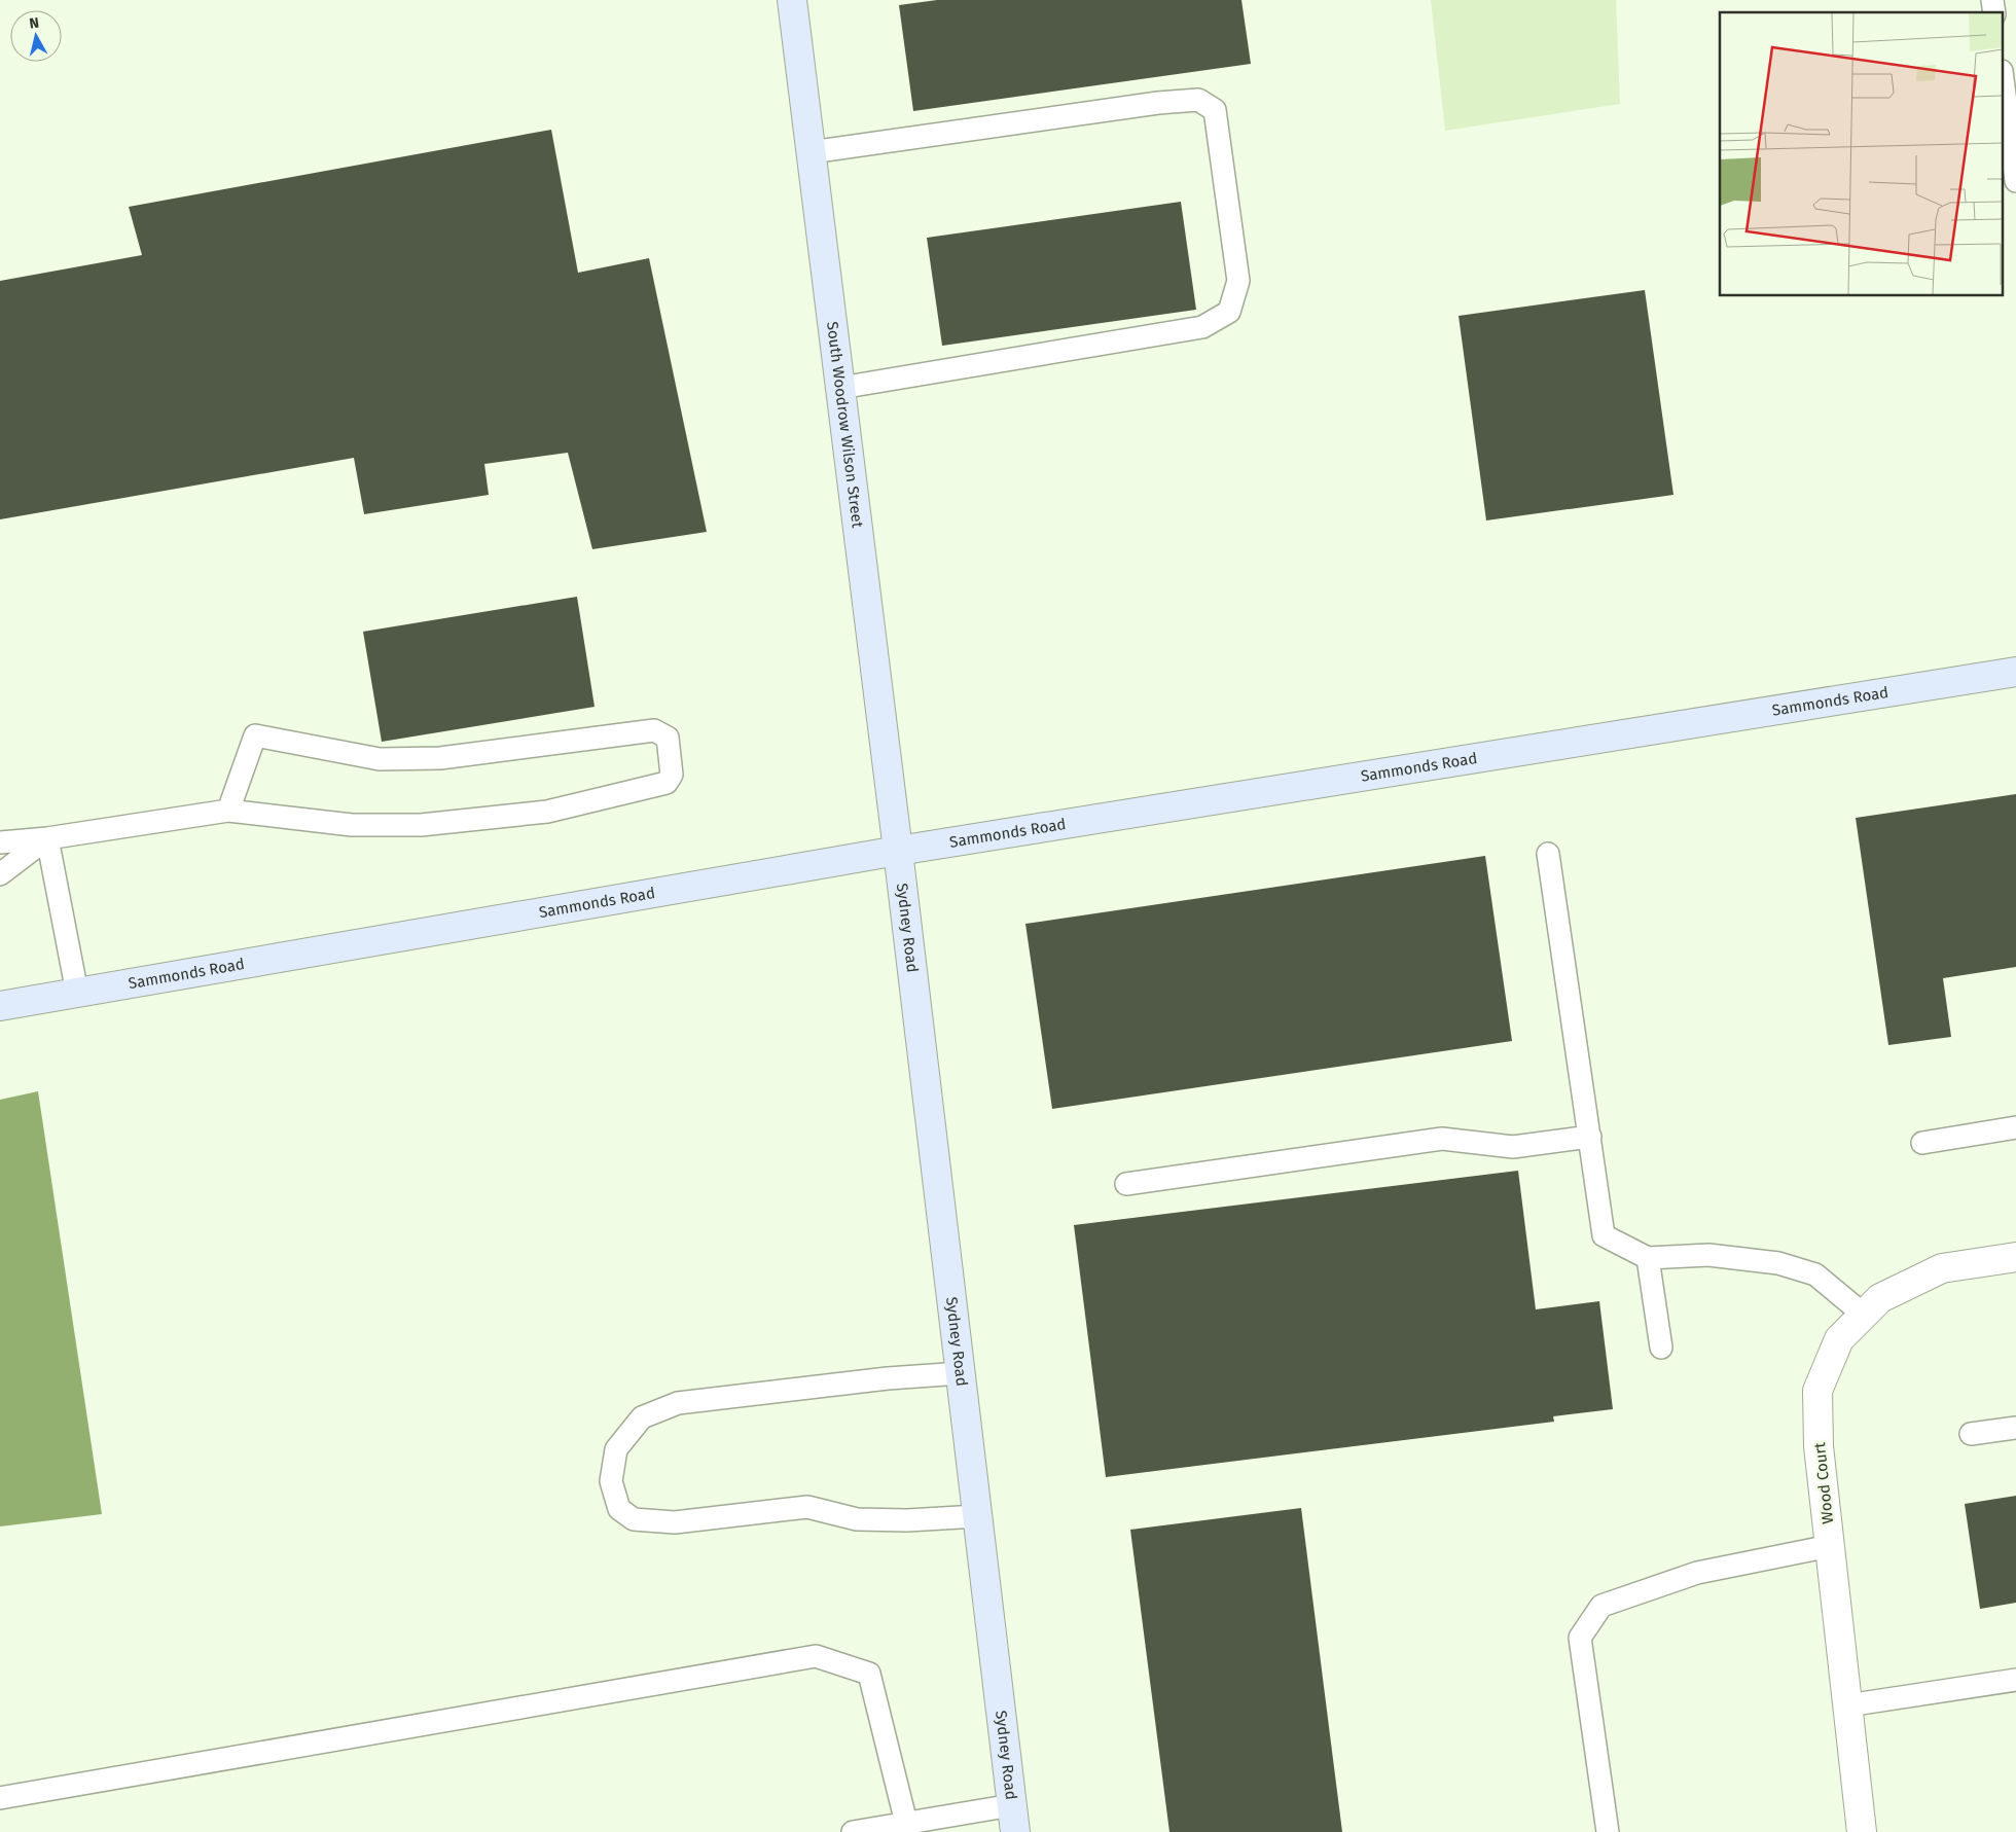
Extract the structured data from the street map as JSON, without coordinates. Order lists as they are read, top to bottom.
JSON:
{
  "streets": {
    "street": [
      "South Woodrow Wilson Street",
      "Sammonds Road",
      "Sydney Road",
      "Wood Court"
    ]
  },
  "crossings": [
    ["South Woodrow Wilson Street", "Sammonds Road"],
    ["South Woodrow Wilson Street", "Sydney Road"],
    ["Sammonds Road", "Sydney Road"]
  ],
  "north": "top"
}
